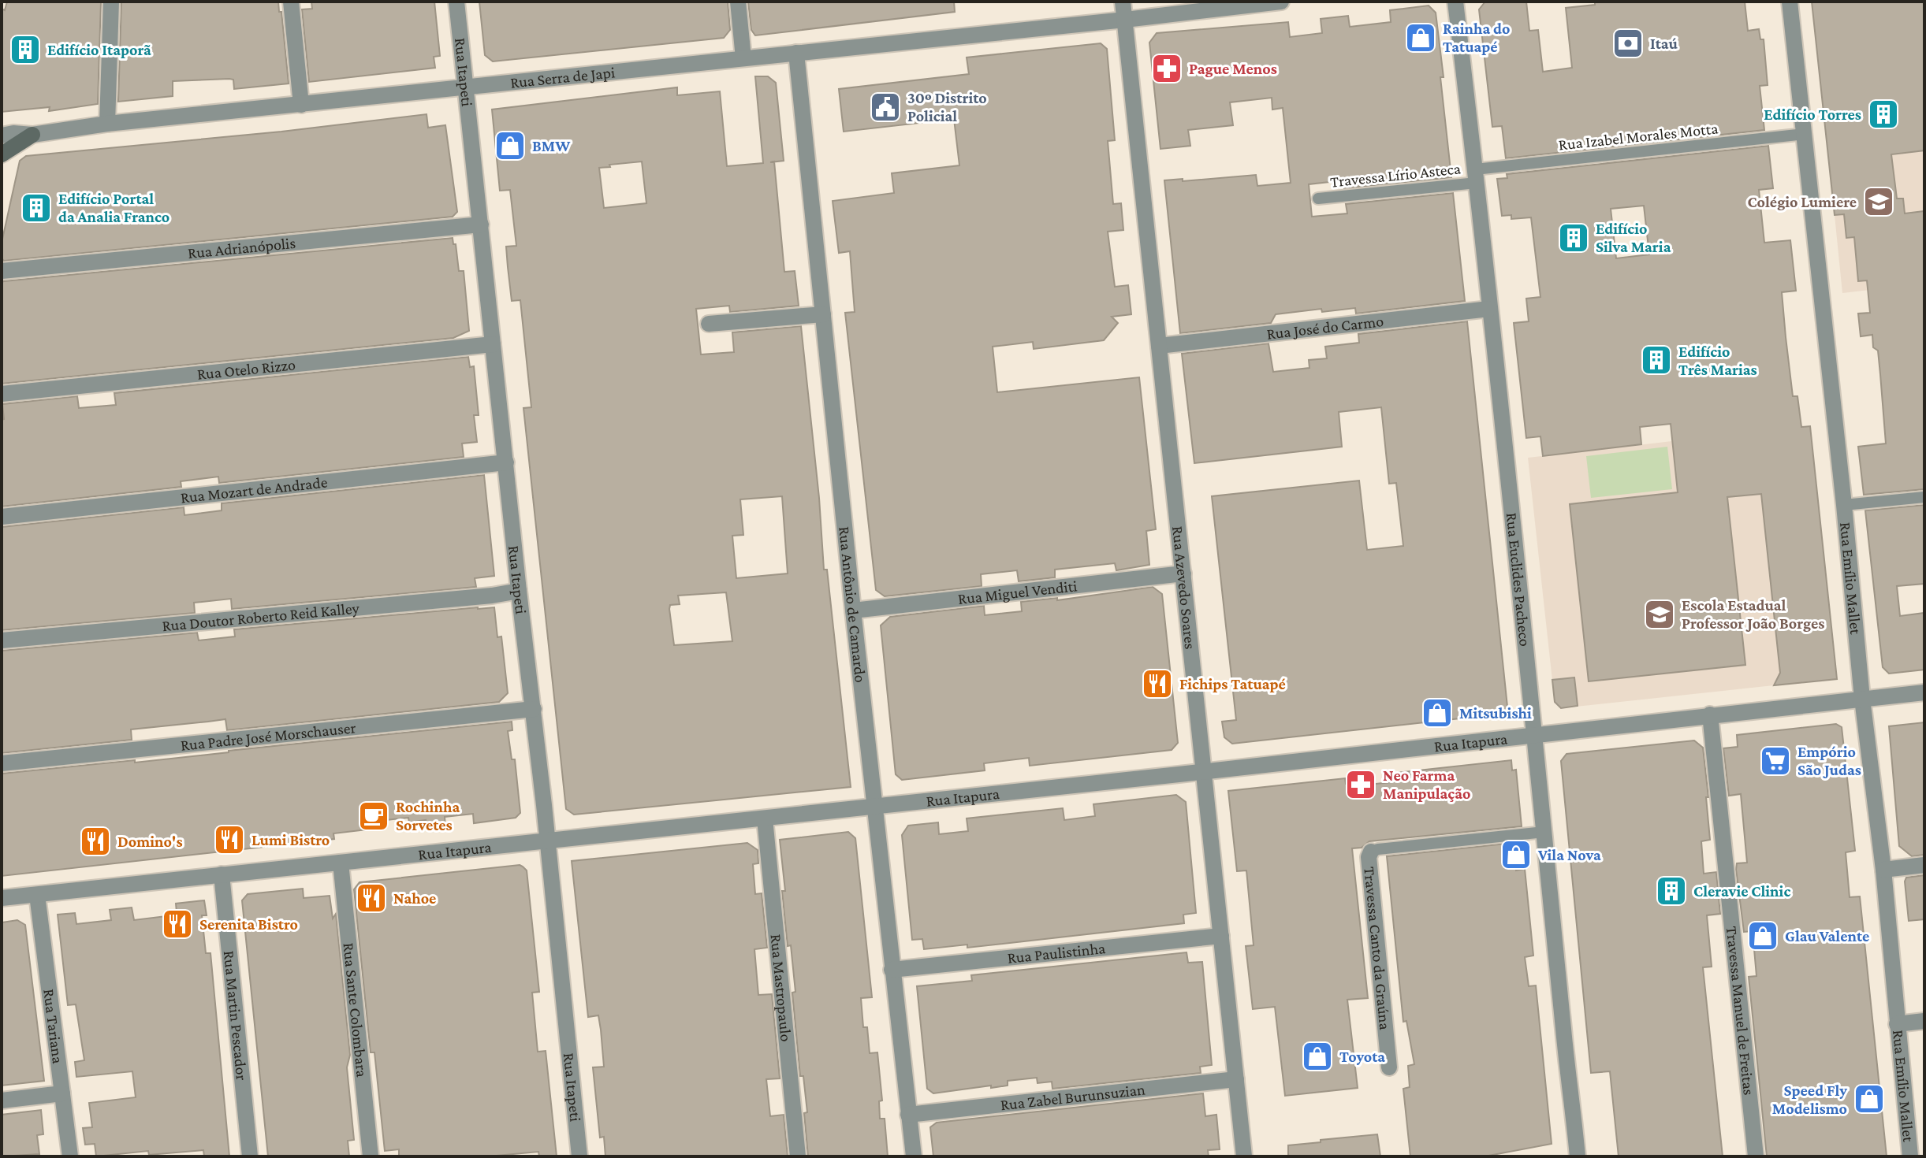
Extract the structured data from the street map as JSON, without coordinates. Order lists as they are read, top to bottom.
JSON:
{
  "streets": {
    "street": [
      "Rua Itapeti",
      "Rua Serra de Japi",
      "Rua Adrianópolis",
      "Rua José do Carmo",
      "Rua Otelo Rizzo",
      "Rua Mozart de Andrade",
      "Rua Euclides Pacheco",
      "Rua Emílio Mallet",
      "Rua Azevedo Soares",
      "Rua Miguel Venditi",
      "Rua Antônio de Camardo",
      "Rua Doutor Roberto Reid Kalley",
      "Rua Padre José Morschauser",
      "Rua Itapura",
      "Travessa Canto da Graúna",
      "Rua Paulistinha",
      "Rua Mastropaulo",
      "Rua Sante Colombara",
      "Travessa Manuel de Freitas",
      "Rua Martin Pescador",
      "Rua Tariana",
      "Rua Zabel Burunsuzian"
    ],
    "lane": ["Rua Izabel Morales Motta", "Travessa Lírio Asteca"]
  },
  "crossings": [
    ["Rua Itapeti", "Rua Serra de Japi"],
    ["Rua Itapeti", "Rua Adrianópolis"],
    ["Rua Itapeti", "Rua Otelo Rizzo"],
    ["Rua Itapeti", "Rua Mozart de Andrade"],
    ["Rua Itapeti", "Rua Doutor Roberto Reid Kalley"],
    ["Rua Itapeti", "Rua Padre José Morschauser"],
    ["Rua Itapeti", "Rua Itapura"],
    ["Rua Serra de Japi", "Rua Azevedo Soares"],
    ["Rua Serra de Japi", "Rua Antônio de Camardo"],
    ["Rua Izabel Morales Motta", "Travessa Lírio Asteca"],
    ["Rua Izabel Morales Motta", "Rua Euclides Pacheco"],
    ["Rua Izabel Morales Motta", "Rua Emílio Mallet"],
    ["Travessa Lírio Asteca", "Rua Euclides Pacheco"],
    ["Rua José do Carmo", "Rua Euclides Pacheco"],
    ["Rua José do Carmo", "Rua Azevedo Soares"],
    ["Rua Euclides Pacheco", "Rua Itapura"],
    ["Rua Euclides Pacheco", "Travessa Canto da Graúna"],
    ["Rua Emílio Mallet", "Rua Itapura"],
    ["Rua Azevedo Soares", "Rua Miguel Venditi"],
    ["Rua Azevedo Soares", "Rua Itapura"],
    ["Rua Azevedo Soares", "Rua Paulistinha"],
    ["Rua Azevedo Soares", "Rua Zabel Burunsuzian"],
    ["Rua Miguel Venditi", "Rua Antônio de Camardo"],
    ["Rua Antônio de Camardo", "Rua Itapura"],
    ["Rua Antônio de Camardo", "Rua Paulistinha"],
    ["Rua Antônio de Camardo", "Rua Zabel Burunsuzian"],
    ["Rua Itapura", "Rua Mastropaulo"],
    ["Rua Itapura", "Rua Sante Colombara"],
    ["Rua Itapura", "Travessa Manuel de Freitas"],
    ["Rua Itapura", "Rua Martin Pescador"],
    ["Rua Itapura", "Rua Tariana"]
  ],
  "places": {
    "shop": [
      "Rainha do Tatuapé",
      "BMW",
      "Mitsubishi",
      "Vila Nova",
      "Glau Valente",
      "Toyota",
      "Speed Fly Modelismo"
    ],
    "bank": ["Itaú"],
    "building": [
      "Edifício Itaporã",
      "Edifício Torres",
      "Edifício Portal da Analia Franco",
      "Edifício Silva Maria",
      "Edifício Três Marias",
      "Cleravie Clinic"
    ],
    "pharmacy": ["Pague Menos", "Neo Farma Manipulação"],
    "public building": ["30º Distrito Policial"],
    "school or university": ["Colégio Lumiere", "Escola Estadual Professor João Borges"],
    "restaurant": [
      "Fichips Tatuapé",
      "Lumi Bistro",
      "Domino's",
      "Nahoe",
      "Serenita Bistro"
    ],
    "supermarket": ["Empório São Judas"],
    "cafe": ["Rochinha Sorvetes"]
  }
}
